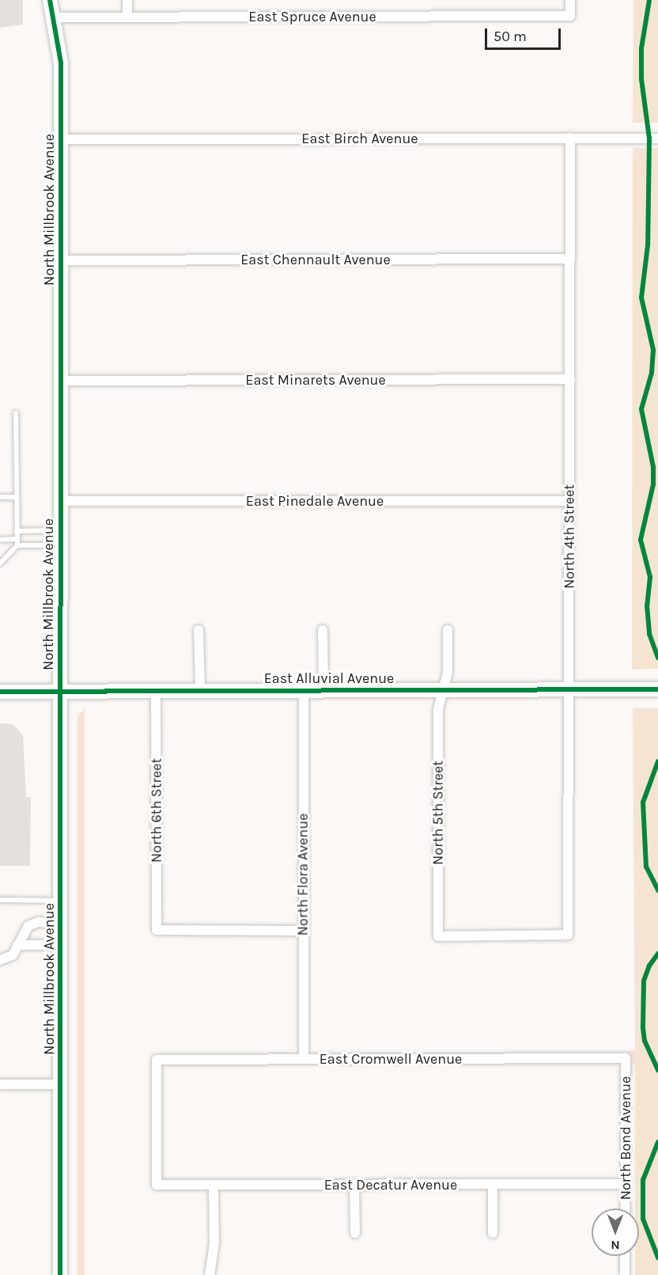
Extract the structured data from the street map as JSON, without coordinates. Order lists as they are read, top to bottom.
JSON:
{
  "streets": {
    "street": [
      "East Spruce Avenue",
      "East Birch Avenue",
      "North Millbrook Avenue",
      "East Chennault Avenue",
      "East Minarets Avenue",
      "East Pinedale Avenue",
      "North 4th Street",
      "East Alluvial Avenue",
      "North 6th Street",
      "North 5th Street",
      "North Flora Avenue",
      "East Cromwell Avenue",
      "North Bond Avenue",
      "East Decatur Avenue"
    ]
  },
  "crossings": [
    ["East Spruce Avenue", "North Millbrook Avenue"],
    ["East Birch Avenue", "North Millbrook Avenue"],
    ["East Birch Avenue", "North 4th Street"],
    ["North Millbrook Avenue", "East Chennault Avenue"],
    ["North Millbrook Avenue", "East Minarets Avenue"],
    ["North Millbrook Avenue", "East Pinedale Avenue"],
    ["North Millbrook Avenue", "East Alluvial Avenue"],
    ["East Chennault Avenue", "North 4th Street"],
    ["East Minarets Avenue", "North 4th Street"],
    ["East Pinedale Avenue", "North 4th Street"],
    ["North 4th Street", "East Alluvial Avenue"],
    ["North 4th Street", "North 5th Street"],
    ["East Alluvial Avenue", "North 6th Street"],
    ["East Alluvial Avenue", "North 5th Street"],
    ["East Alluvial Avenue", "North Flora Avenue"],
    ["North 6th Street", "North Flora Avenue"],
    ["North Flora Avenue", "East Cromwell Avenue"],
    ["East Cromwell Avenue", "North Bond Avenue"],
    ["East Cromwell Avenue", "East Decatur Avenue"],
    ["North Bond Avenue", "East Decatur Avenue"]
  ],
  "scale_bar": "50 m",
  "north": "bottom"
}
